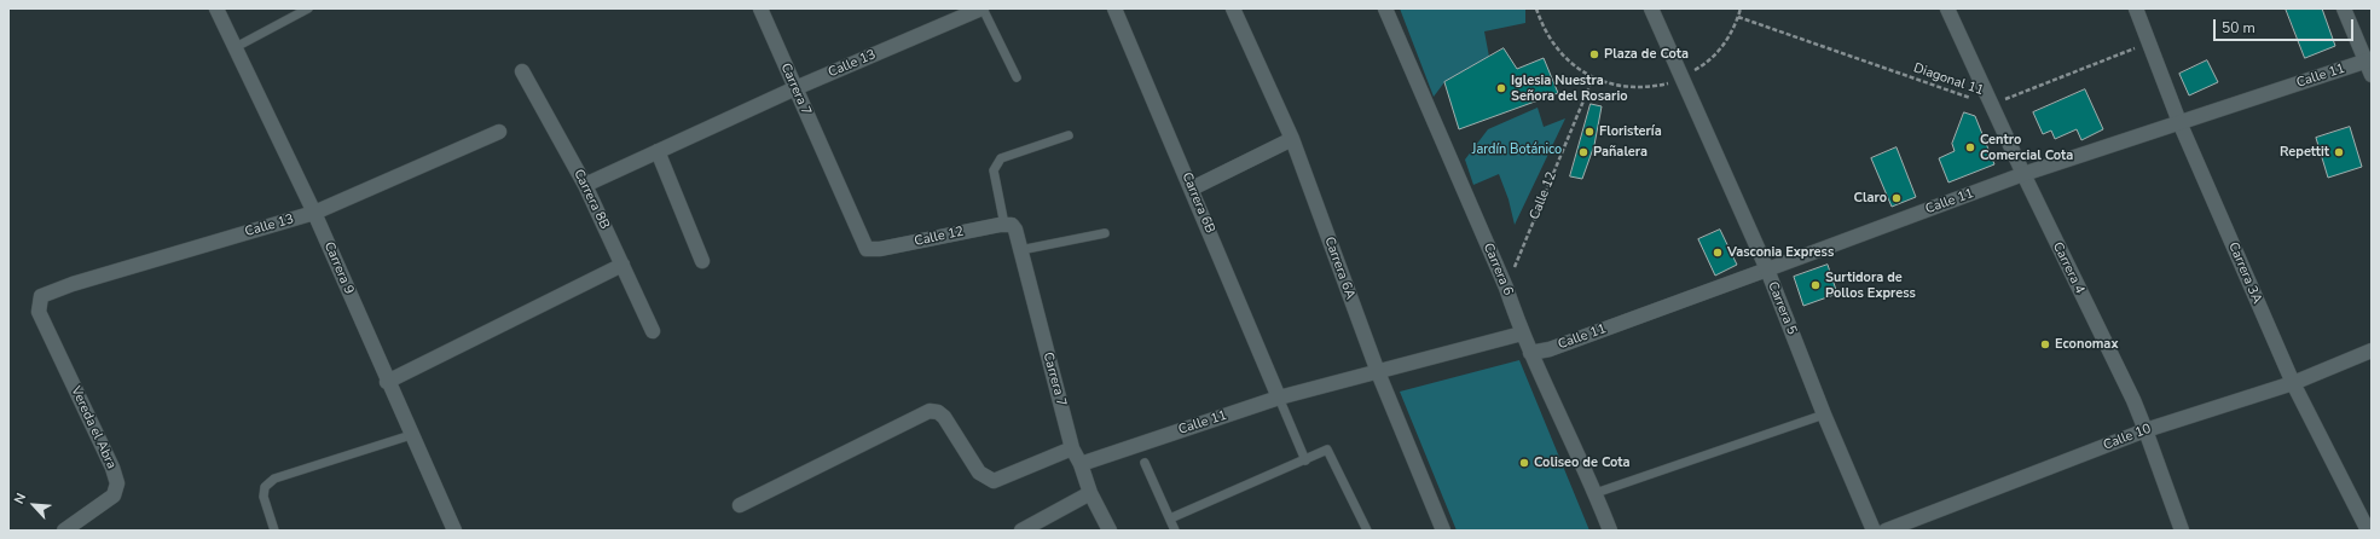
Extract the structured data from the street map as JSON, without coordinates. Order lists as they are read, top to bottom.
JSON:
{
  "streets": {
    "street": [
      "Calle 13",
      "Calle 11",
      "Carrera 7",
      "Calle 12",
      "Carrera 8B",
      "Carrera 6B",
      "Carrera 9",
      "Carrera 6A",
      "Carrera 4",
      "Carrera 6",
      "Carrera 3A",
      "Carrera 5",
      "Vereda el Abra",
      "Calle 10"
    ],
    "path": ["Diagonal 11"]
  },
  "crossings": [
    ["Calle 13", "Carrera 7"],
    ["Calle 13", "Carrera 8B"],
    ["Calle 13", "Carrera 9"],
    ["Calle 13", "Vereda el Abra"],
    ["Calle 11", "Carrera 7"],
    ["Calle 11", "Carrera 6B"],
    ["Calle 11", "Carrera 6A"],
    ["Calle 11", "Carrera 4"],
    ["Calle 11", "Carrera 6"],
    ["Calle 11", "Carrera 3A"],
    ["Calle 11", "Carrera 5"],
    ["Diagonal 11", "Carrera 4"],
    ["Diagonal 11", "Carrera 3A"],
    ["Carrera 7", "Calle 12"],
    ["Calle 12", "Carrera 6"],
    ["Carrera 4", "Calle 10"],
    ["Carrera 3A", "Calle 10"]
  ],
  "parks": ["Jardín Botánico"],
  "places": [
    "Plaza de Cota",
    "Iglesia Nuestra Señora del Rosario",
    "Floristería",
    "Centro Comercial Cota",
    "Pañalera",
    "Repettit",
    "Claro",
    "Vasconia Express",
    "Surtidora de Pollos Express",
    "Economax",
    "Coliseo de Cota"
  ],
  "scale_bar": "50 m",
  "north": "top left"
}
